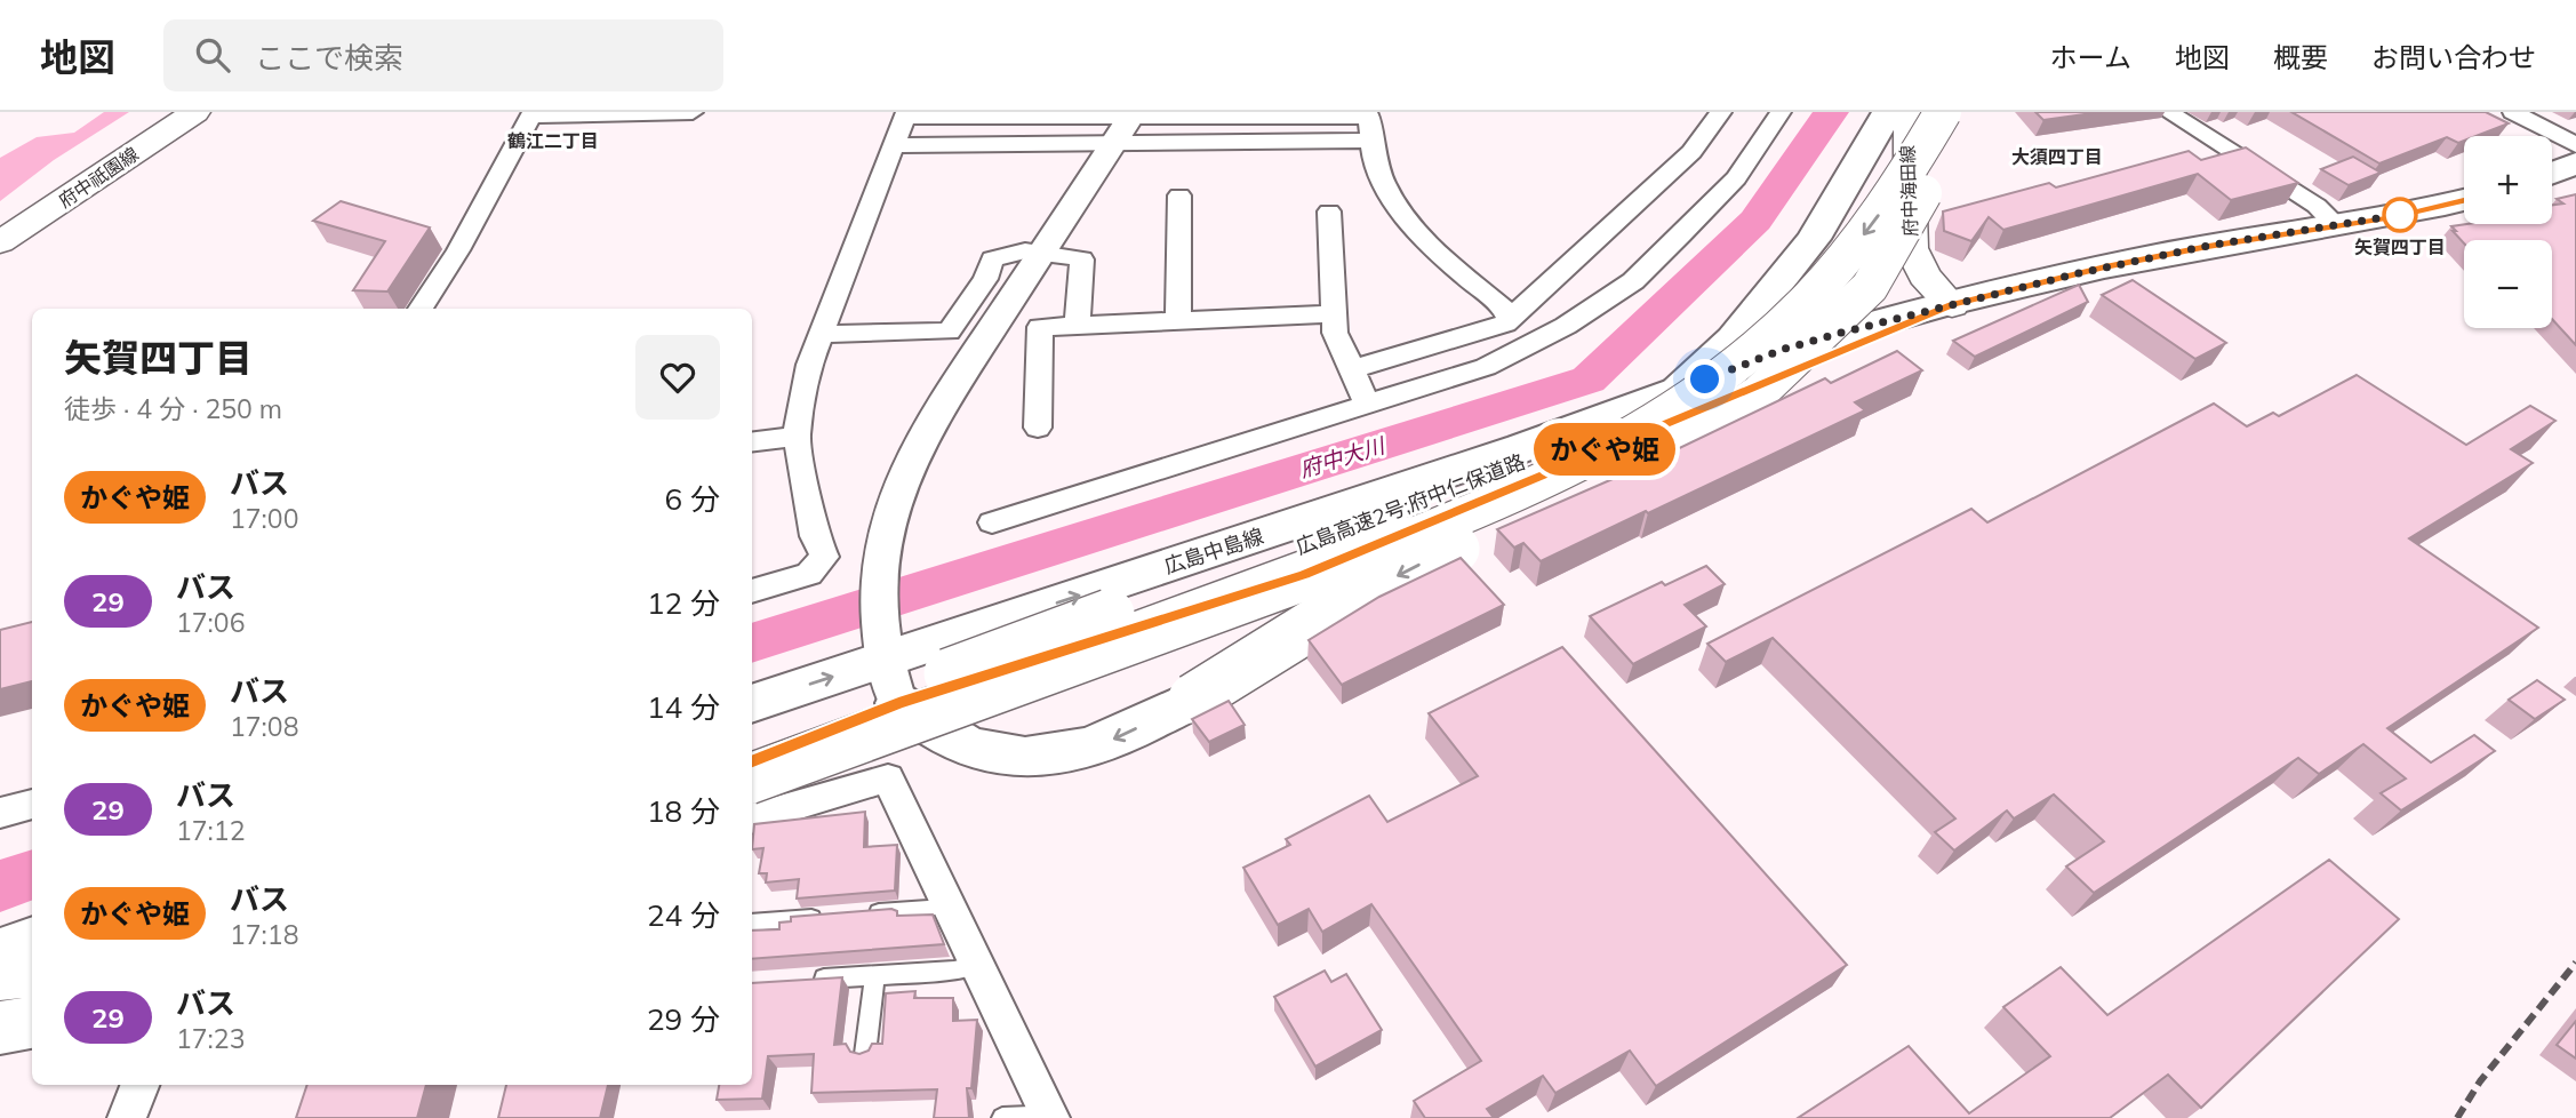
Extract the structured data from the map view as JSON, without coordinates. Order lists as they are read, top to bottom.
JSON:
{
  "streets": {
    "main road": [
      "府中祇園線",
      "府中海田線",
      "広島高速2号;府中仁保道路",
      "広島中島線"
    ]
  },
  "crossings": [
    ["府中海田線", "広島高速2号;府中仁保道路"],
    ["府中海田線", "広島中島線"]
  ],
  "districts": ["鶴江二丁目", "大須四丁目"],
  "water": ["府中大川"],
  "places": ["矢賀四丁目"],
  "lines": ["bus line かぐや姫"],
  "page": {
    "header": "地図",
    "search": "ここで検索",
    "nav": [
      "ホーム",
      "地図",
      "概要",
      "お問い合わせ"
    ],
    "on_map": "かぐや姫",
    "map_buttons": ["+", "−"],
    "heading": ["矢賀四丁目", "徒歩 · 4 分 · 250 m"],
    "list": [
      {
        "mark": "かぐや姫",
        "name": "バス",
        "note": "17:00",
        "value": "6 分"
      },
      {
        "mark": "29",
        "name": "バス",
        "note": "17:06",
        "value": "12 分"
      },
      {
        "mark": "かぐや姫",
        "name": "バス",
        "note": "17:08",
        "value": "14 分"
      },
      {
        "mark": "29",
        "name": "バス",
        "note": "17:12",
        "value": "18 分"
      },
      {
        "mark": "かぐや姫",
        "name": "バス",
        "note": "17:18",
        "value": "24 分"
      },
      {
        "mark": "29",
        "name": "バス",
        "note": "17:23",
        "value": "29 分"
      }
    ]
  }
}
